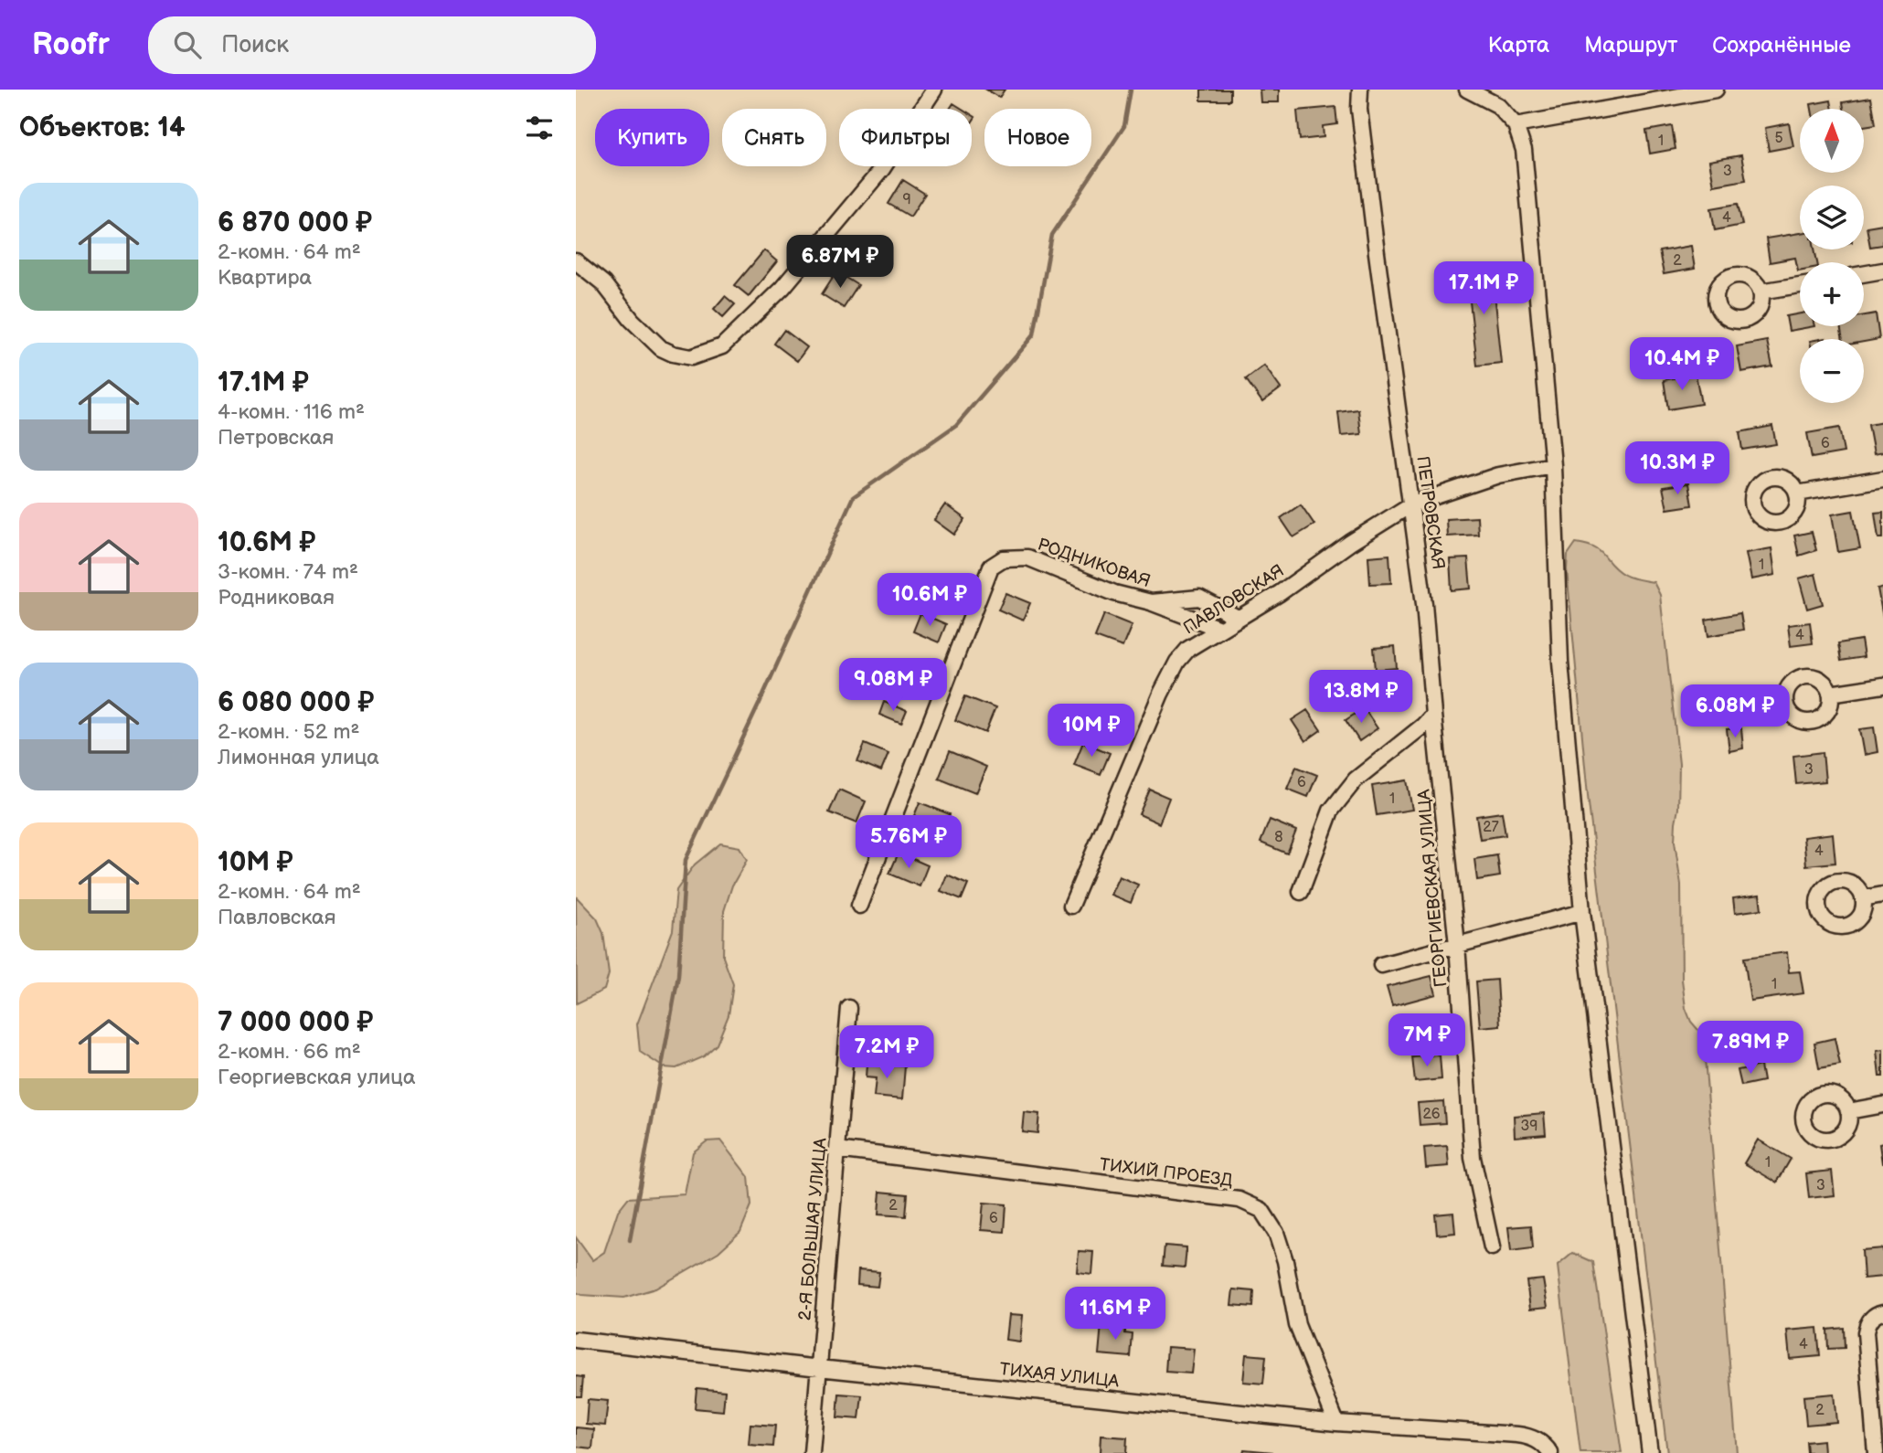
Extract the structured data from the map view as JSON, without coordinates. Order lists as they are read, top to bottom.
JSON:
{
  "streets": {
    "street": [
      "ПЕТРОВСКАЯ",
      "РОДНИКОВАЯ",
      "ПАВЛОВСКАЯ",
      "ГЕОРГИЕВСКАЯ УЛИЦА",
      "ТИХИЙ ПРОЕЗД",
      "2-Я БОЛЬШАЯ УЛИЦА",
      "ТИХАЯ УЛИЦА"
    ]
  },
  "crossings": [
    ["ПЕТРОВСКАЯ", "ПАВЛОВСКАЯ"],
    ["ПЕТРОВСКАЯ", "ГЕОРГИЕВСКАЯ УЛИЦА"],
    ["РОДНИКОВАЯ", "ПАВЛОВСКАЯ"],
    ["ТИХИЙ ПРОЕЗД", "2-Я БОЛЬШАЯ УЛИЦА"],
    ["ТИХИЙ ПРОЕЗД", "ТИХАЯ УЛИЦА"],
    ["2-Я БОЛЬШАЯ УЛИЦА", "ТИХАЯ УЛИЦА"]
  ],
  "house_numbers": [
    "5",
    "1",
    "3",
    "9",
    "4",
    "2",
    "6",
    "1",
    "4",
    "3",
    "6",
    "1",
    "27",
    "8",
    "4",
    "1",
    "26",
    "39",
    "1",
    "3",
    "2",
    "6",
    "4",
    "2"
  ],
  "north": "top",
  "page": {
    "header": "Roofr",
    "search": "Поиск",
    "nav": ["Карта", "Маршрут", "Сохранённые"],
    "heading": "Объектов: 14",
    "map_buttons": ["+", "−"],
    "chip": [
      "Купить",
      "Снять",
      "Фильтры",
      "Новое"
    ],
    "list": [
      {
        "name": "6 870 000 ₽",
        "note": "2-комн. · 64 m² · Квартира"
      },
      {
        "name": "17.1M ₽",
        "note": "4-комн. · 116 m² · Петровская"
      },
      {
        "name": "10.6M ₽",
        "note": "3-комн. · 74 m² · Родниковая"
      },
      {
        "name": "6 080 000 ₽",
        "note": "2-комн. · 52 m² · Лимонная улица"
      },
      {
        "name": "10M ₽",
        "note": "2-комн. · 64 m² · Павловская"
      },
      {
        "name": "7 000 000 ₽",
        "note": "2-комн. · 66 m² · Георгиевская улица"
      }
    ],
    "price": [
      "6.87M ₽",
      "17.1M ₽",
      "10.4M ₽",
      "10.3M ₽",
      "10.6M ₽",
      "9.08M ₽",
      "13.8M ₽",
      "6.08M ₽",
      "10M ₽",
      "5.76M ₽",
      "7M ₽",
      "7.89M ₽",
      "7.2M ₽",
      "11.6M ₽"
    ]
  }
}
